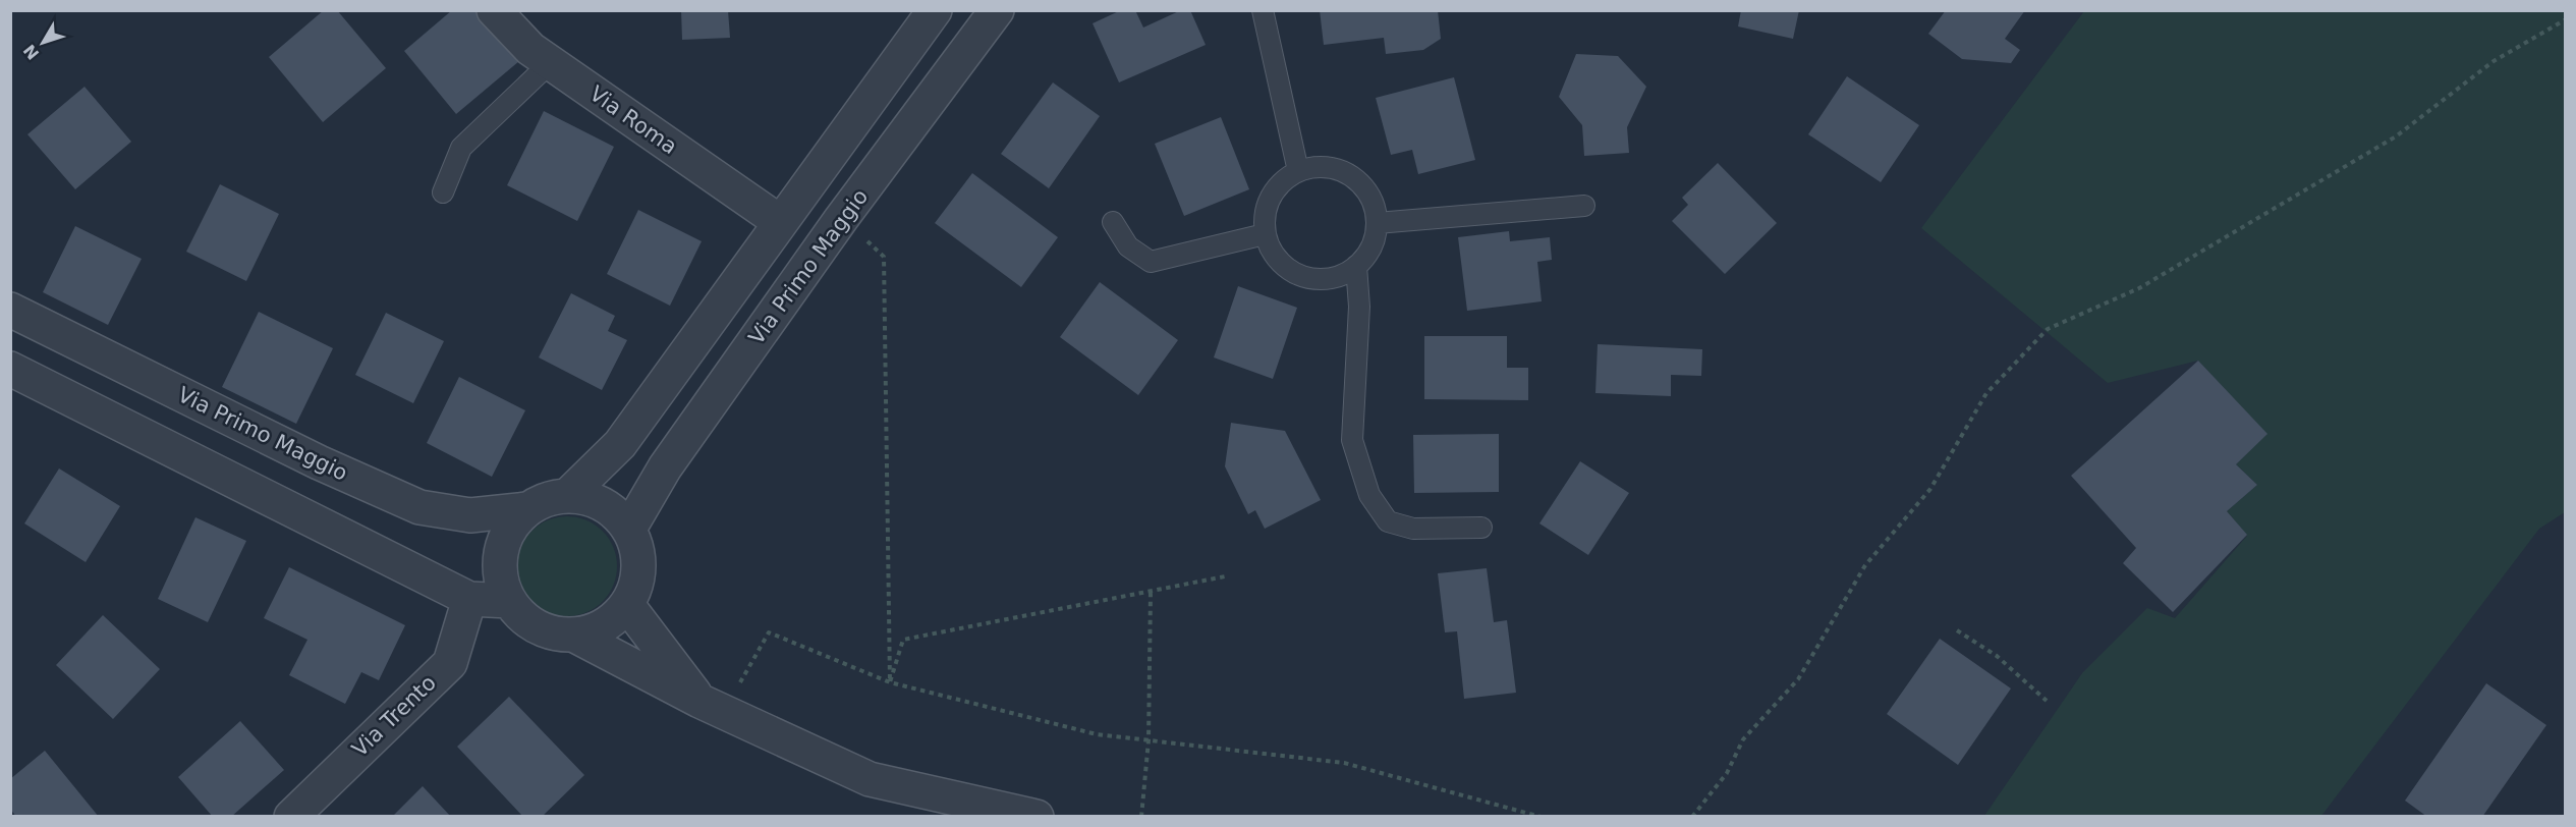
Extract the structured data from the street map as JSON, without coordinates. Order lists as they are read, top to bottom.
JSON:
{
  "streets": {
    "street": ["Via Roma", "Via Primo Maggio", "Via Trento"]
  },
  "north": "bottom left"
}
